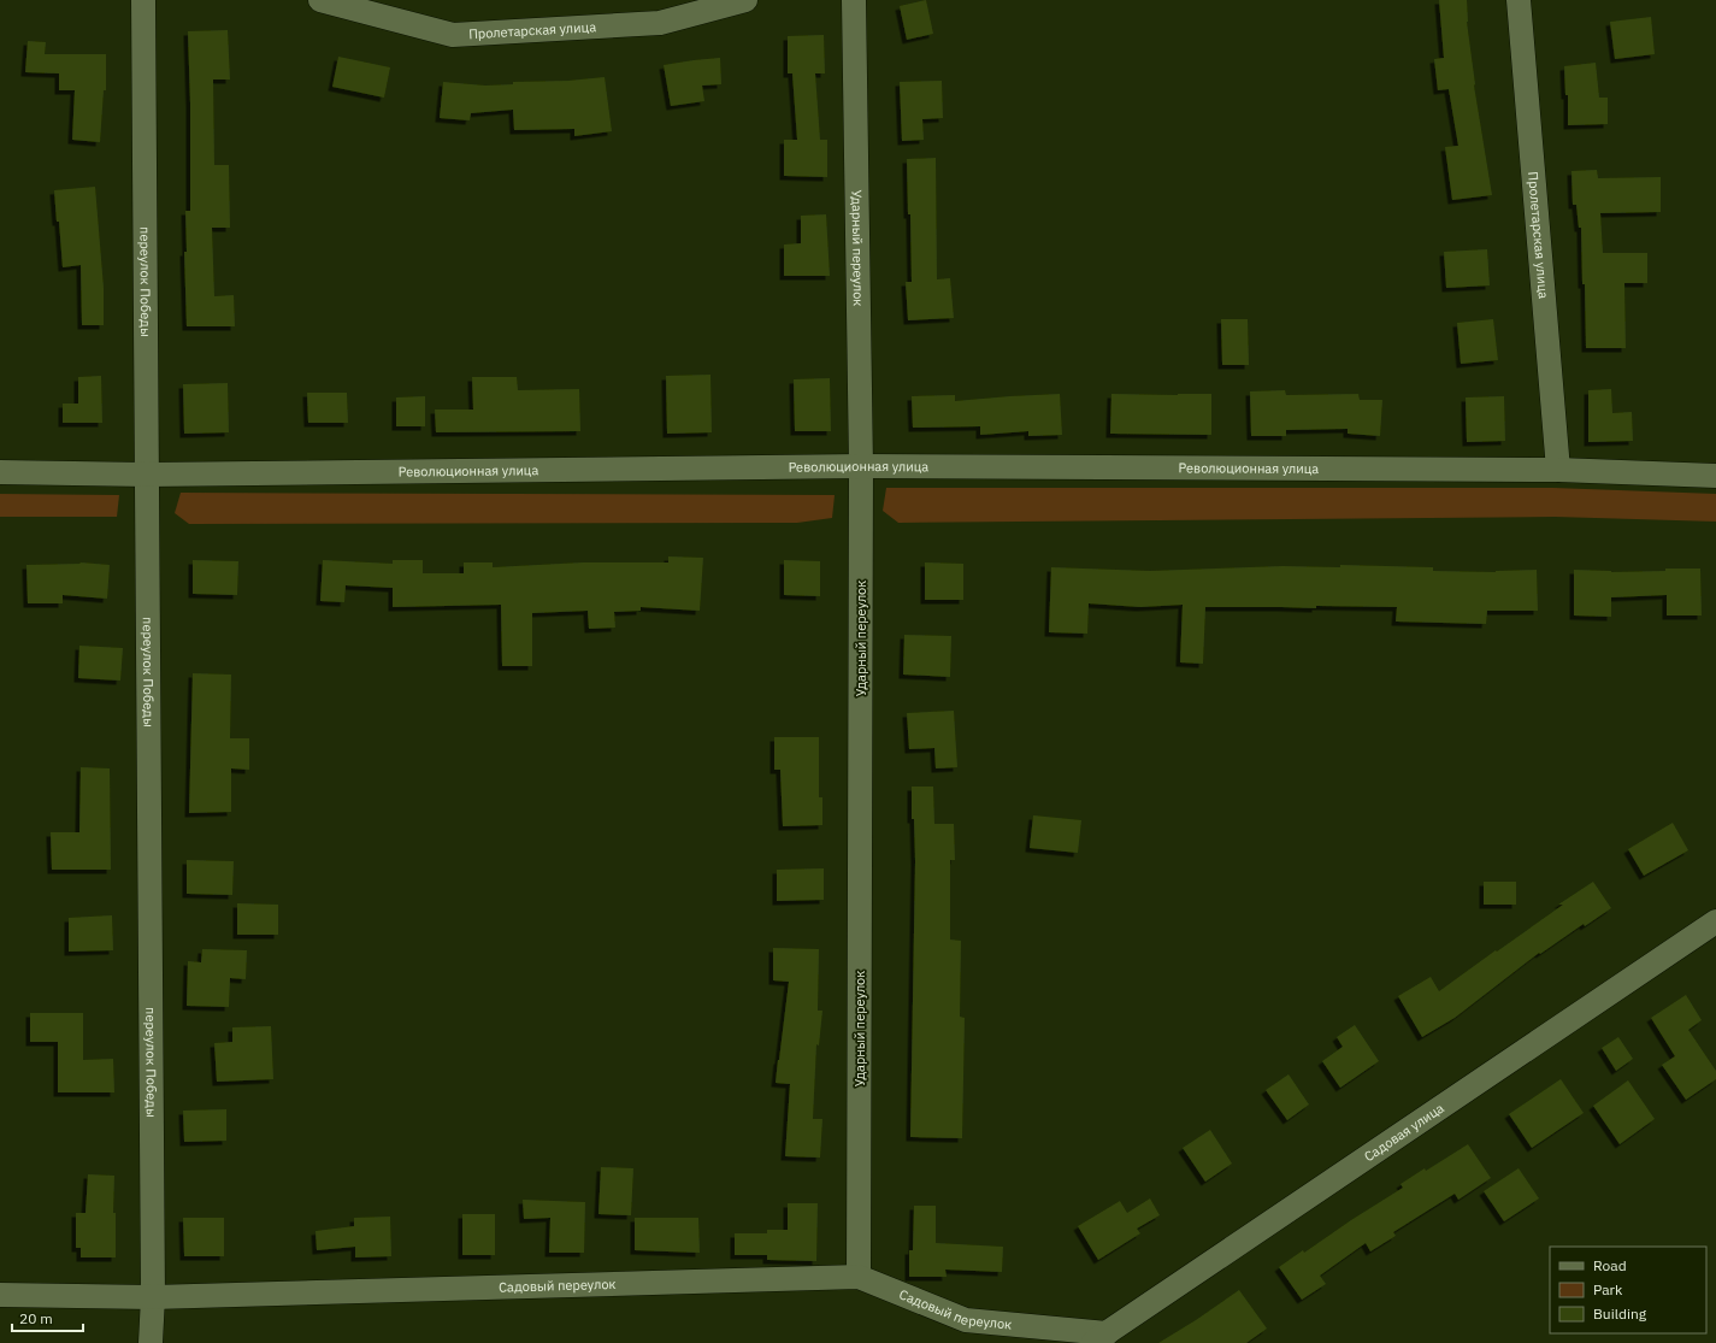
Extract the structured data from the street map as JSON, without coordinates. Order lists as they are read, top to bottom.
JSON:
{
  "streets": {
    "street": [
      "Пролетарская улица",
      "Ударный переулок",
      "переулок Победы",
      "Революционная улица",
      "Садовая улица",
      "Садовый переулок"
    ]
  },
  "crossings": [
    ["Пролетарская улица", "Революционная улица"],
    ["Ударный переулок", "Революционная улица"],
    ["Ударный переулок", "Садовый переулок"],
    ["переулок Победы", "Революционная улица"],
    ["переулок Победы", "Садовый переулок"],
    ["Садовая улица", "Садовый переулок"]
  ],
  "legend": ["Road", "Park", "Building"],
  "scale_bar": "20 m"
}
